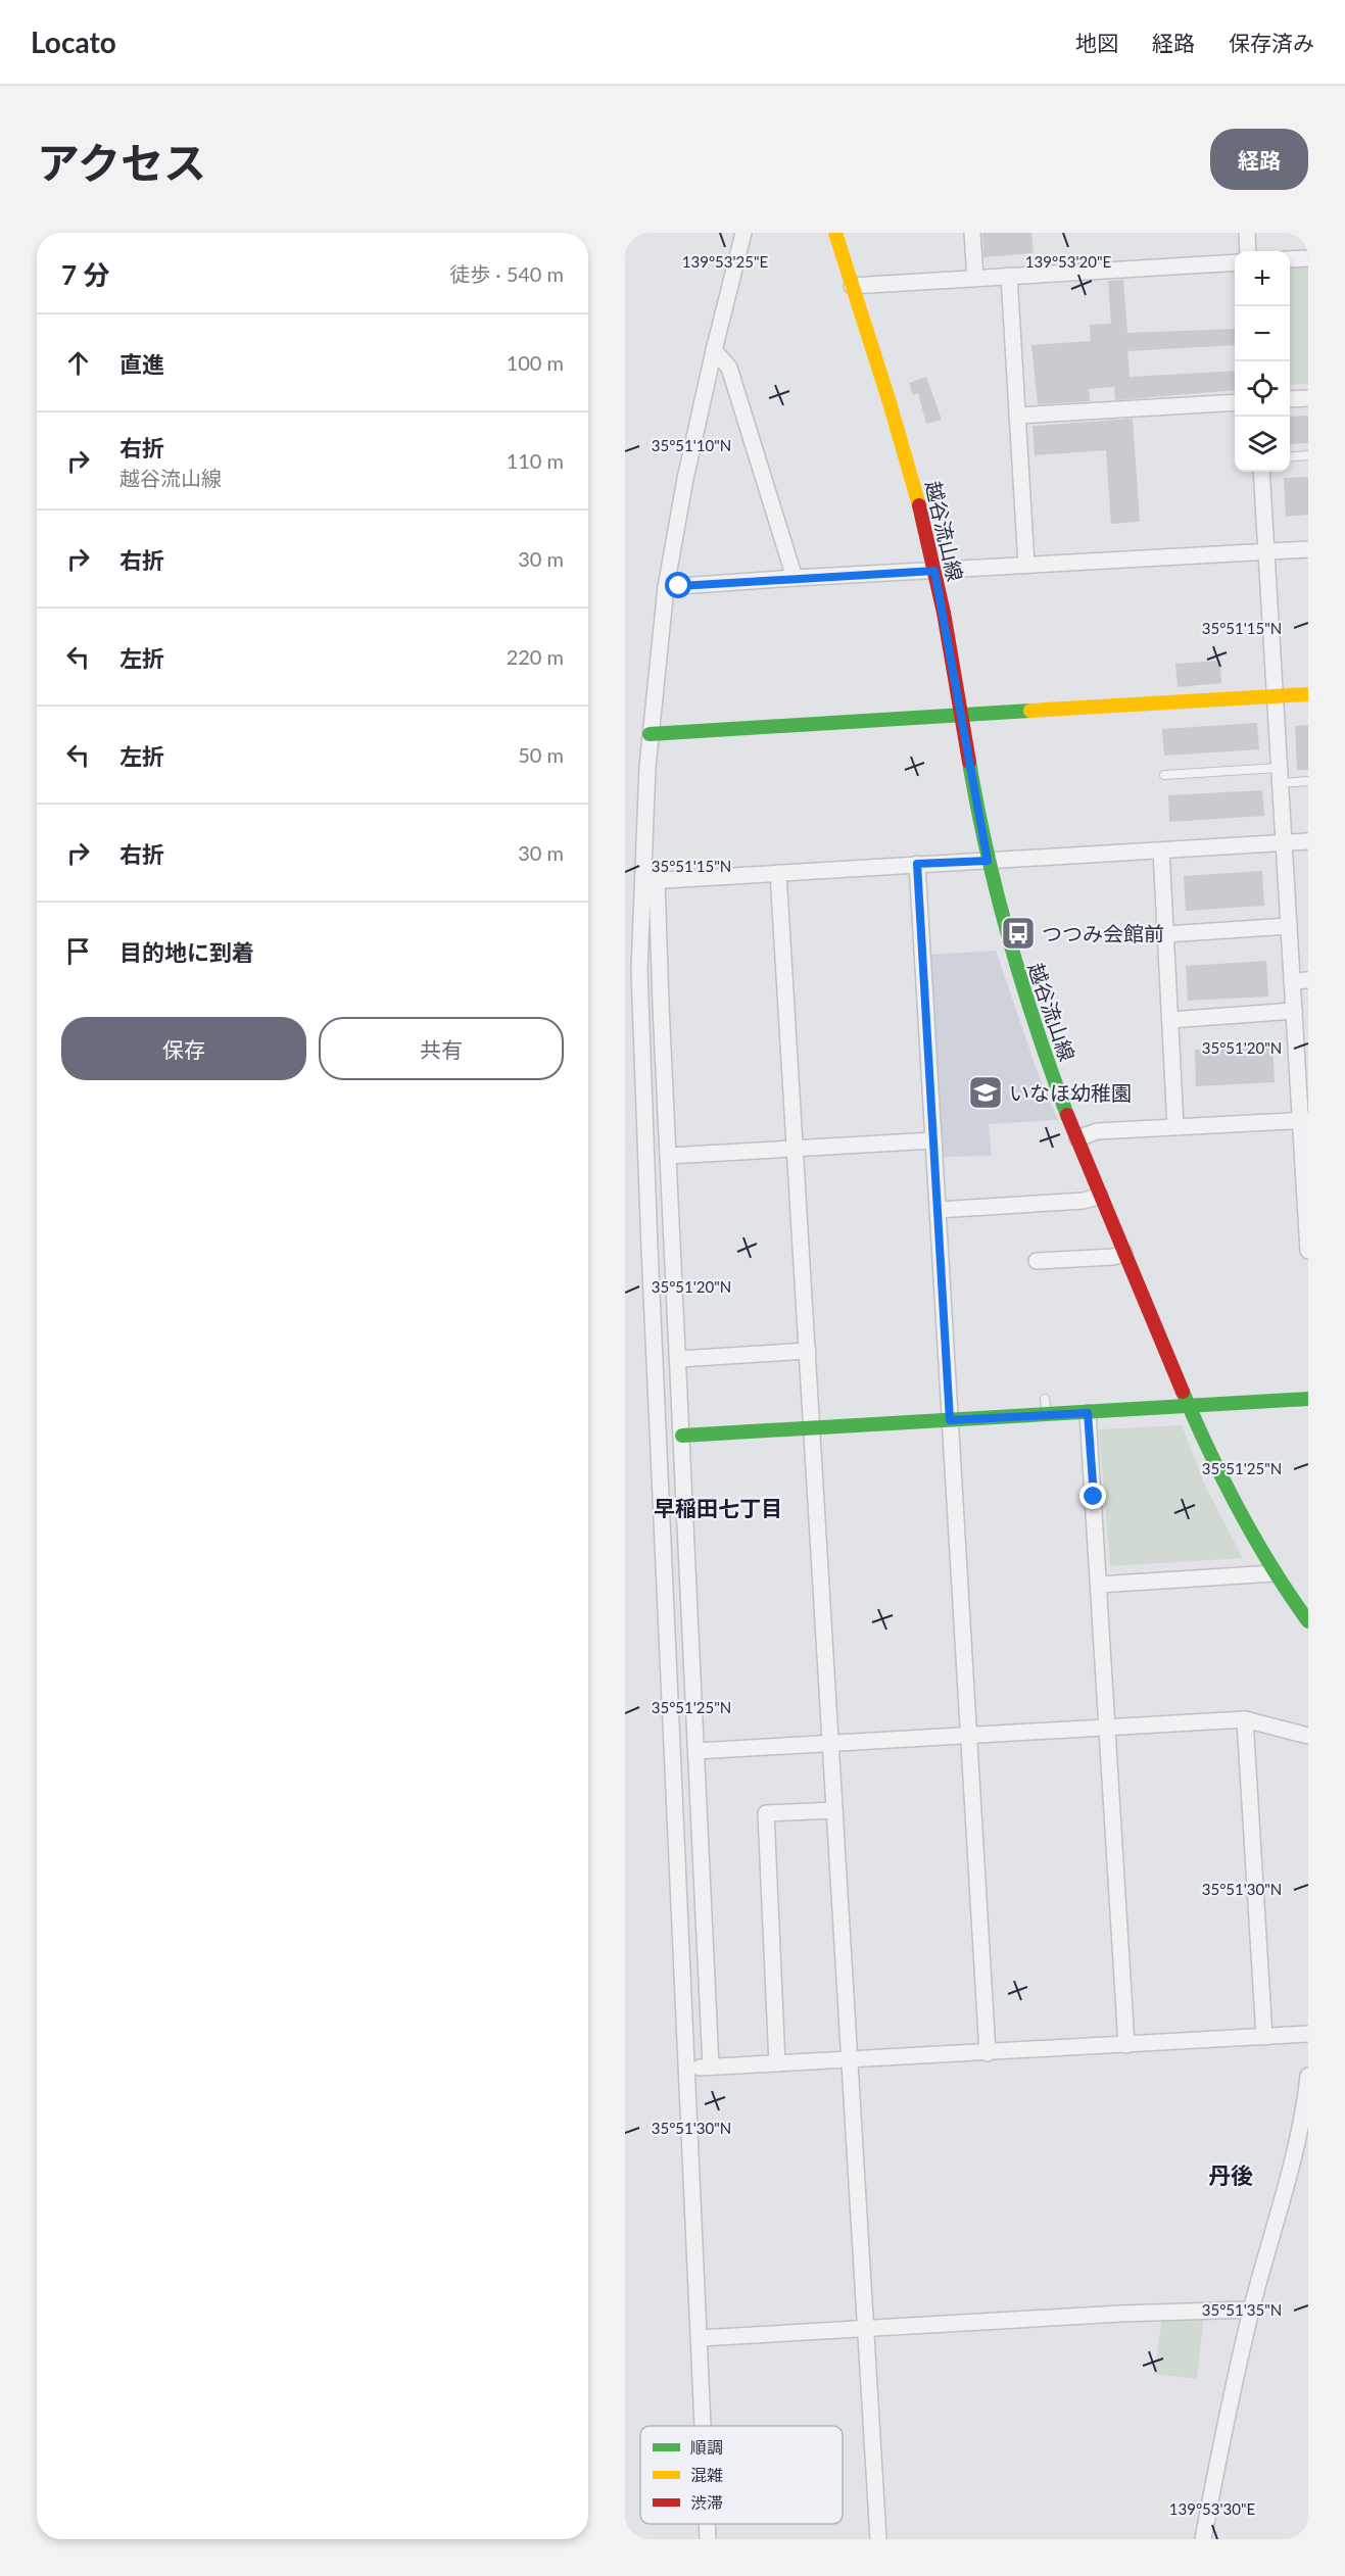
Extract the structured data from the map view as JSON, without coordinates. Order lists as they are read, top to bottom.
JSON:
{
  "streets": {
    "main road": ["越谷流山線"]
  },
  "districts": ["早稲田七丁目", "丹後"],
  "places": {
    "bus stop": ["つつみ会館前"],
    "school or university": ["いなほ幼稚園"]
  },
  "legend": ["順調", "混雑", "渋滞"],
  "page": {
    "header": "Locato",
    "nav": ["地図", "経路", "保存済み"],
    "title": "アクセス",
    "buttons": [
      "経路",
      ["保存", "共有"]
    ],
    "heading": ["7 分", "徒歩 · 540 m"],
    "map_buttons": ["+", "−"],
    "list": [
      ["直進", "100 m"],
      ["右折", "越谷流山線", "110 m"],
      ["右折", "30 m"],
      ["左折", "220 m"],
      ["左折", "50 m"],
      ["右折", "30 m"],
      "目的地に到着"
    ]
  },
  "coordinates": [
    "139°53'25\"E",
    "139°53'20\"E",
    "35°51'10\"N",
    "35°51'15\"N",
    "35°51'20\"N",
    "35°51'25\"N",
    "35°51'30\"N",
    "35°51'35\"N",
    "139°53'30\"E"
  ]
}
